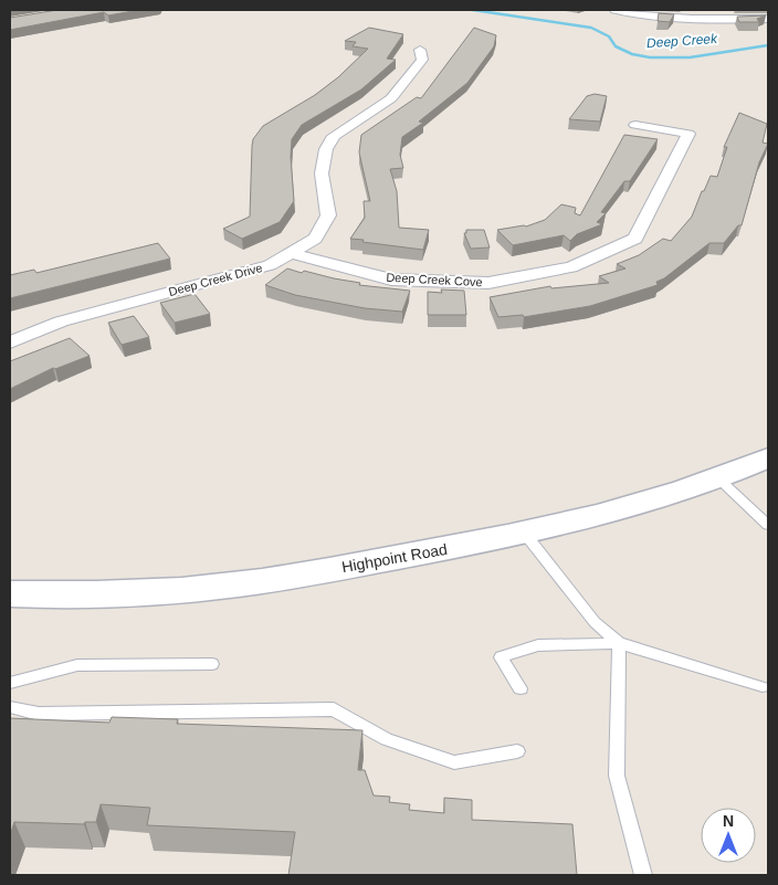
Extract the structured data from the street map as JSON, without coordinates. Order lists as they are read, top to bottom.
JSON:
{
  "streets": {
    "street": ["Deep Creek Drive", "Deep Creek Cove", "Highpoint Road"]
  },
  "crossings": [
    ["Deep Creek Drive", "Deep Creek Cove"]
  ],
  "water": ["Deep Creek"],
  "north": "top"
}
